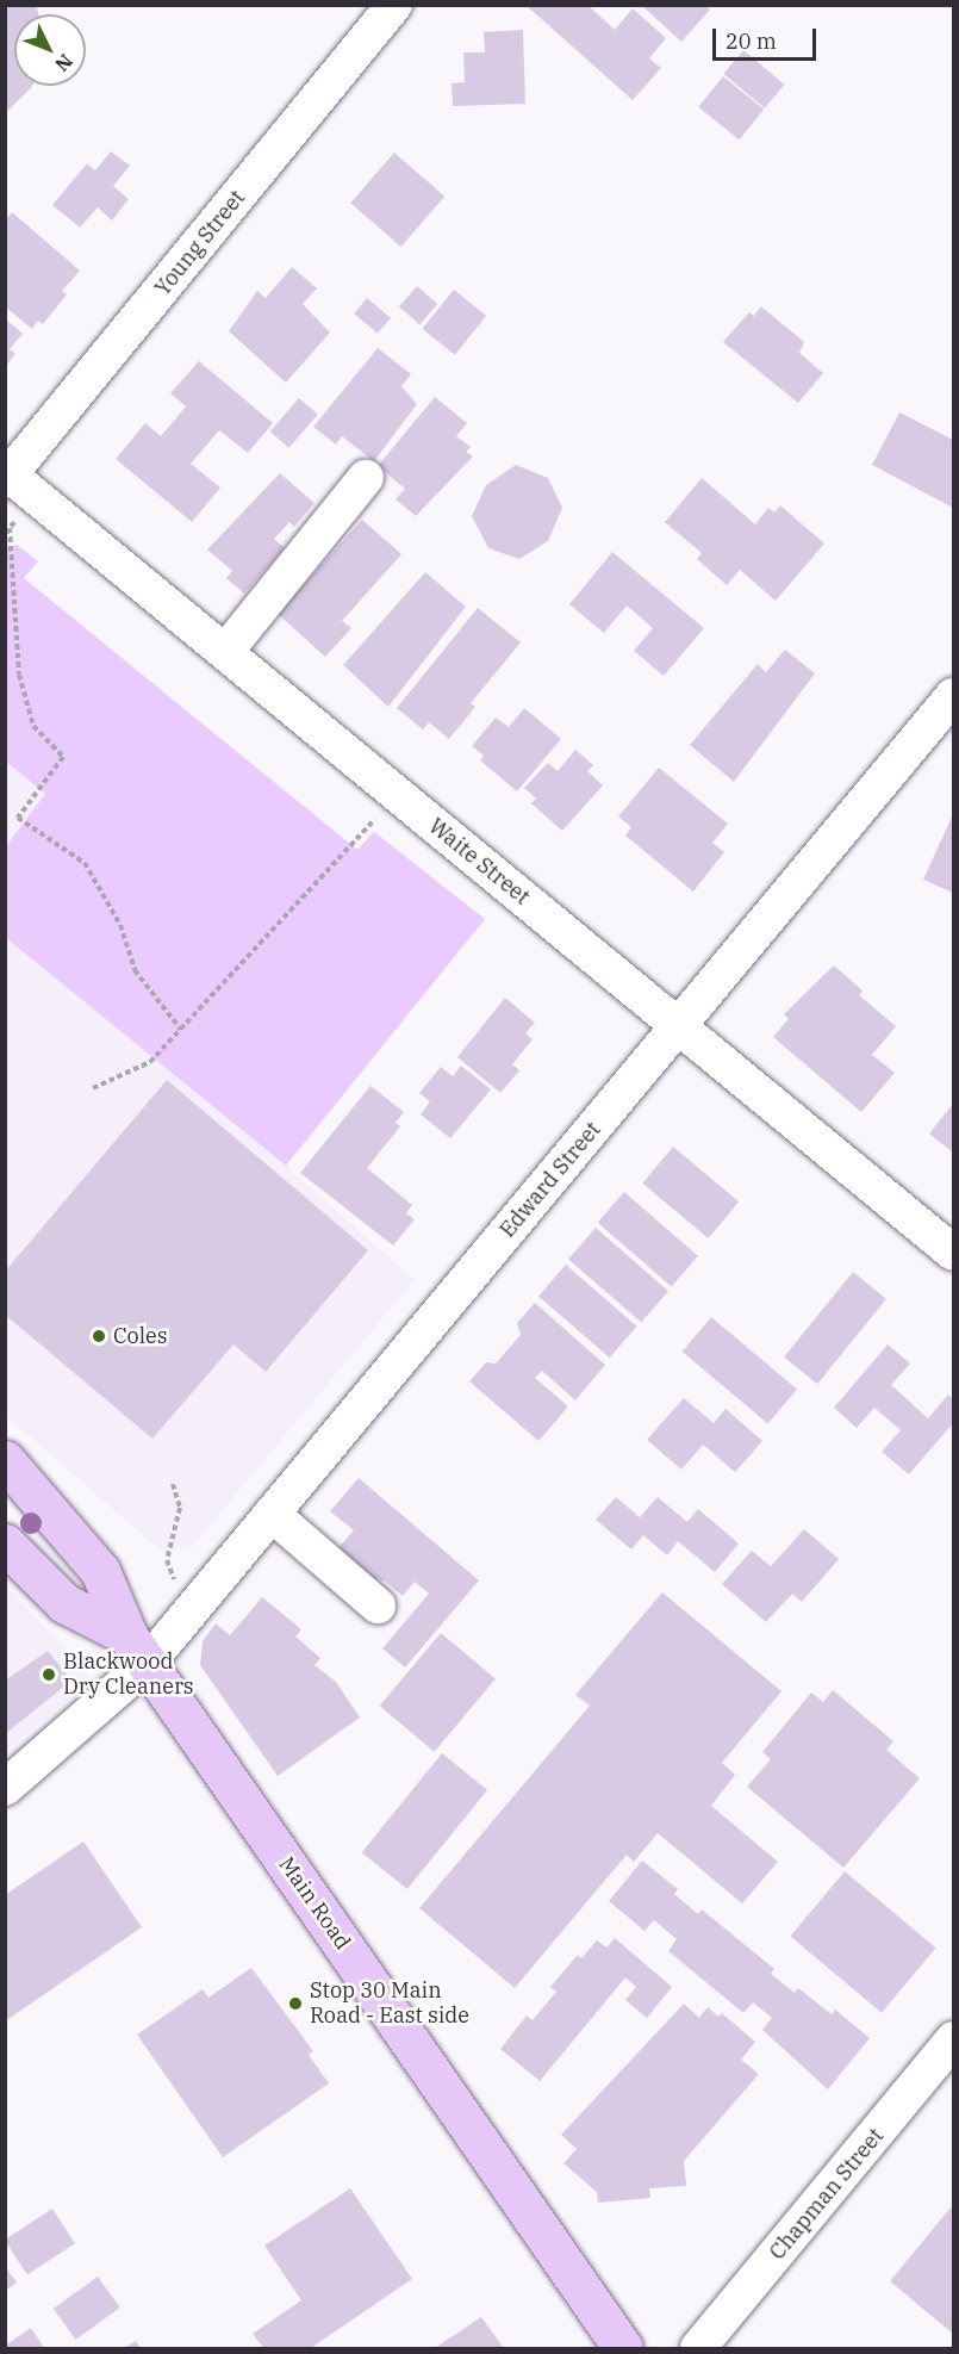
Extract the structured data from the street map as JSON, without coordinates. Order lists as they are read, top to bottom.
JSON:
{
  "streets": {
    "main road": ["Main Road"],
    "street": [
      "Young Street",
      "Waite Street",
      "Edward Street",
      "Chapman Street"
    ]
  },
  "crossings": [
    ["Young Street", "Waite Street"],
    ["Waite Street", "Edward Street"],
    ["Edward Street", "Main Road"]
  ],
  "places": ["Coles", "Blackwood Dry Cleaners", "Stop 30 Main Road - East side"],
  "scale_bar": "20 m",
  "north": "bottom right"
}
